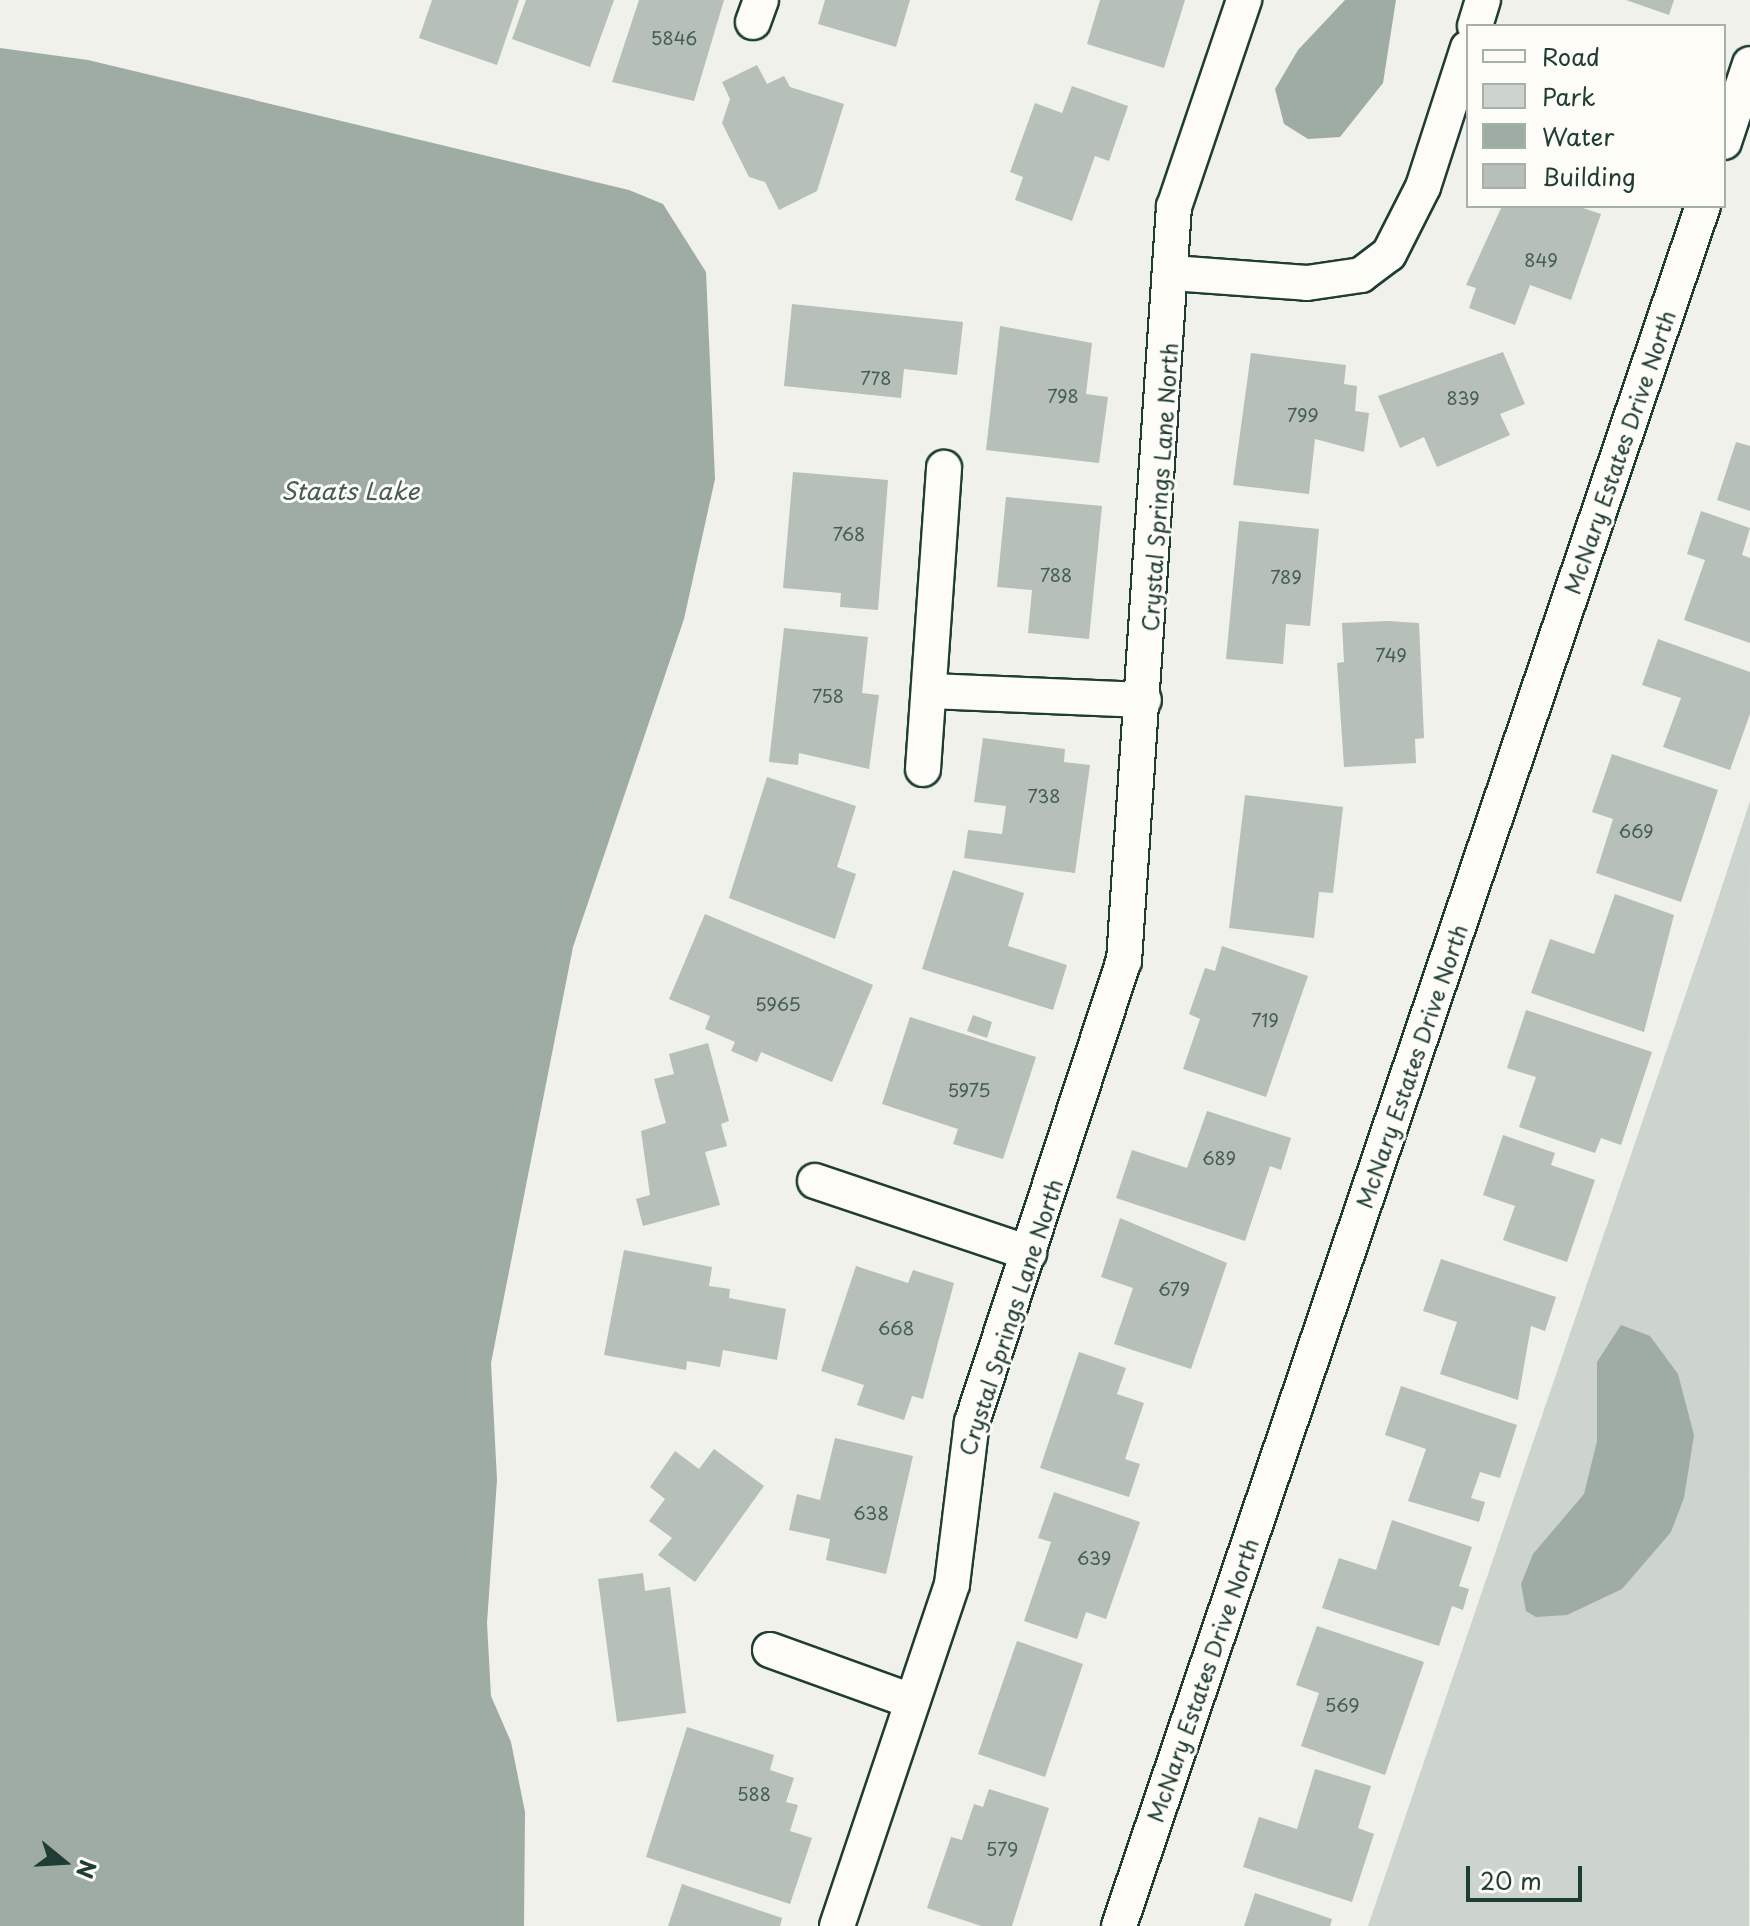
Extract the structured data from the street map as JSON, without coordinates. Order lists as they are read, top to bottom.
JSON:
{
  "streets": {
    "street": ["McNary Estates Drive North", "Crystal Springs Lane North"]
  },
  "water": ["Staats Lake"],
  "house_numbers": [
    "5846",
    "849",
    "778",
    "798",
    "839",
    "799",
    "768",
    "788",
    "789",
    "749",
    "758",
    "738",
    "669",
    "5965",
    "719",
    "5975",
    "689",
    "679",
    "668",
    "638",
    "639",
    "569",
    "588",
    "579"
  ],
  "legend": [
    "Road",
    "Park",
    "Water",
    "Building"
  ],
  "scale_bar": "20 m",
  "north": "right"
}
